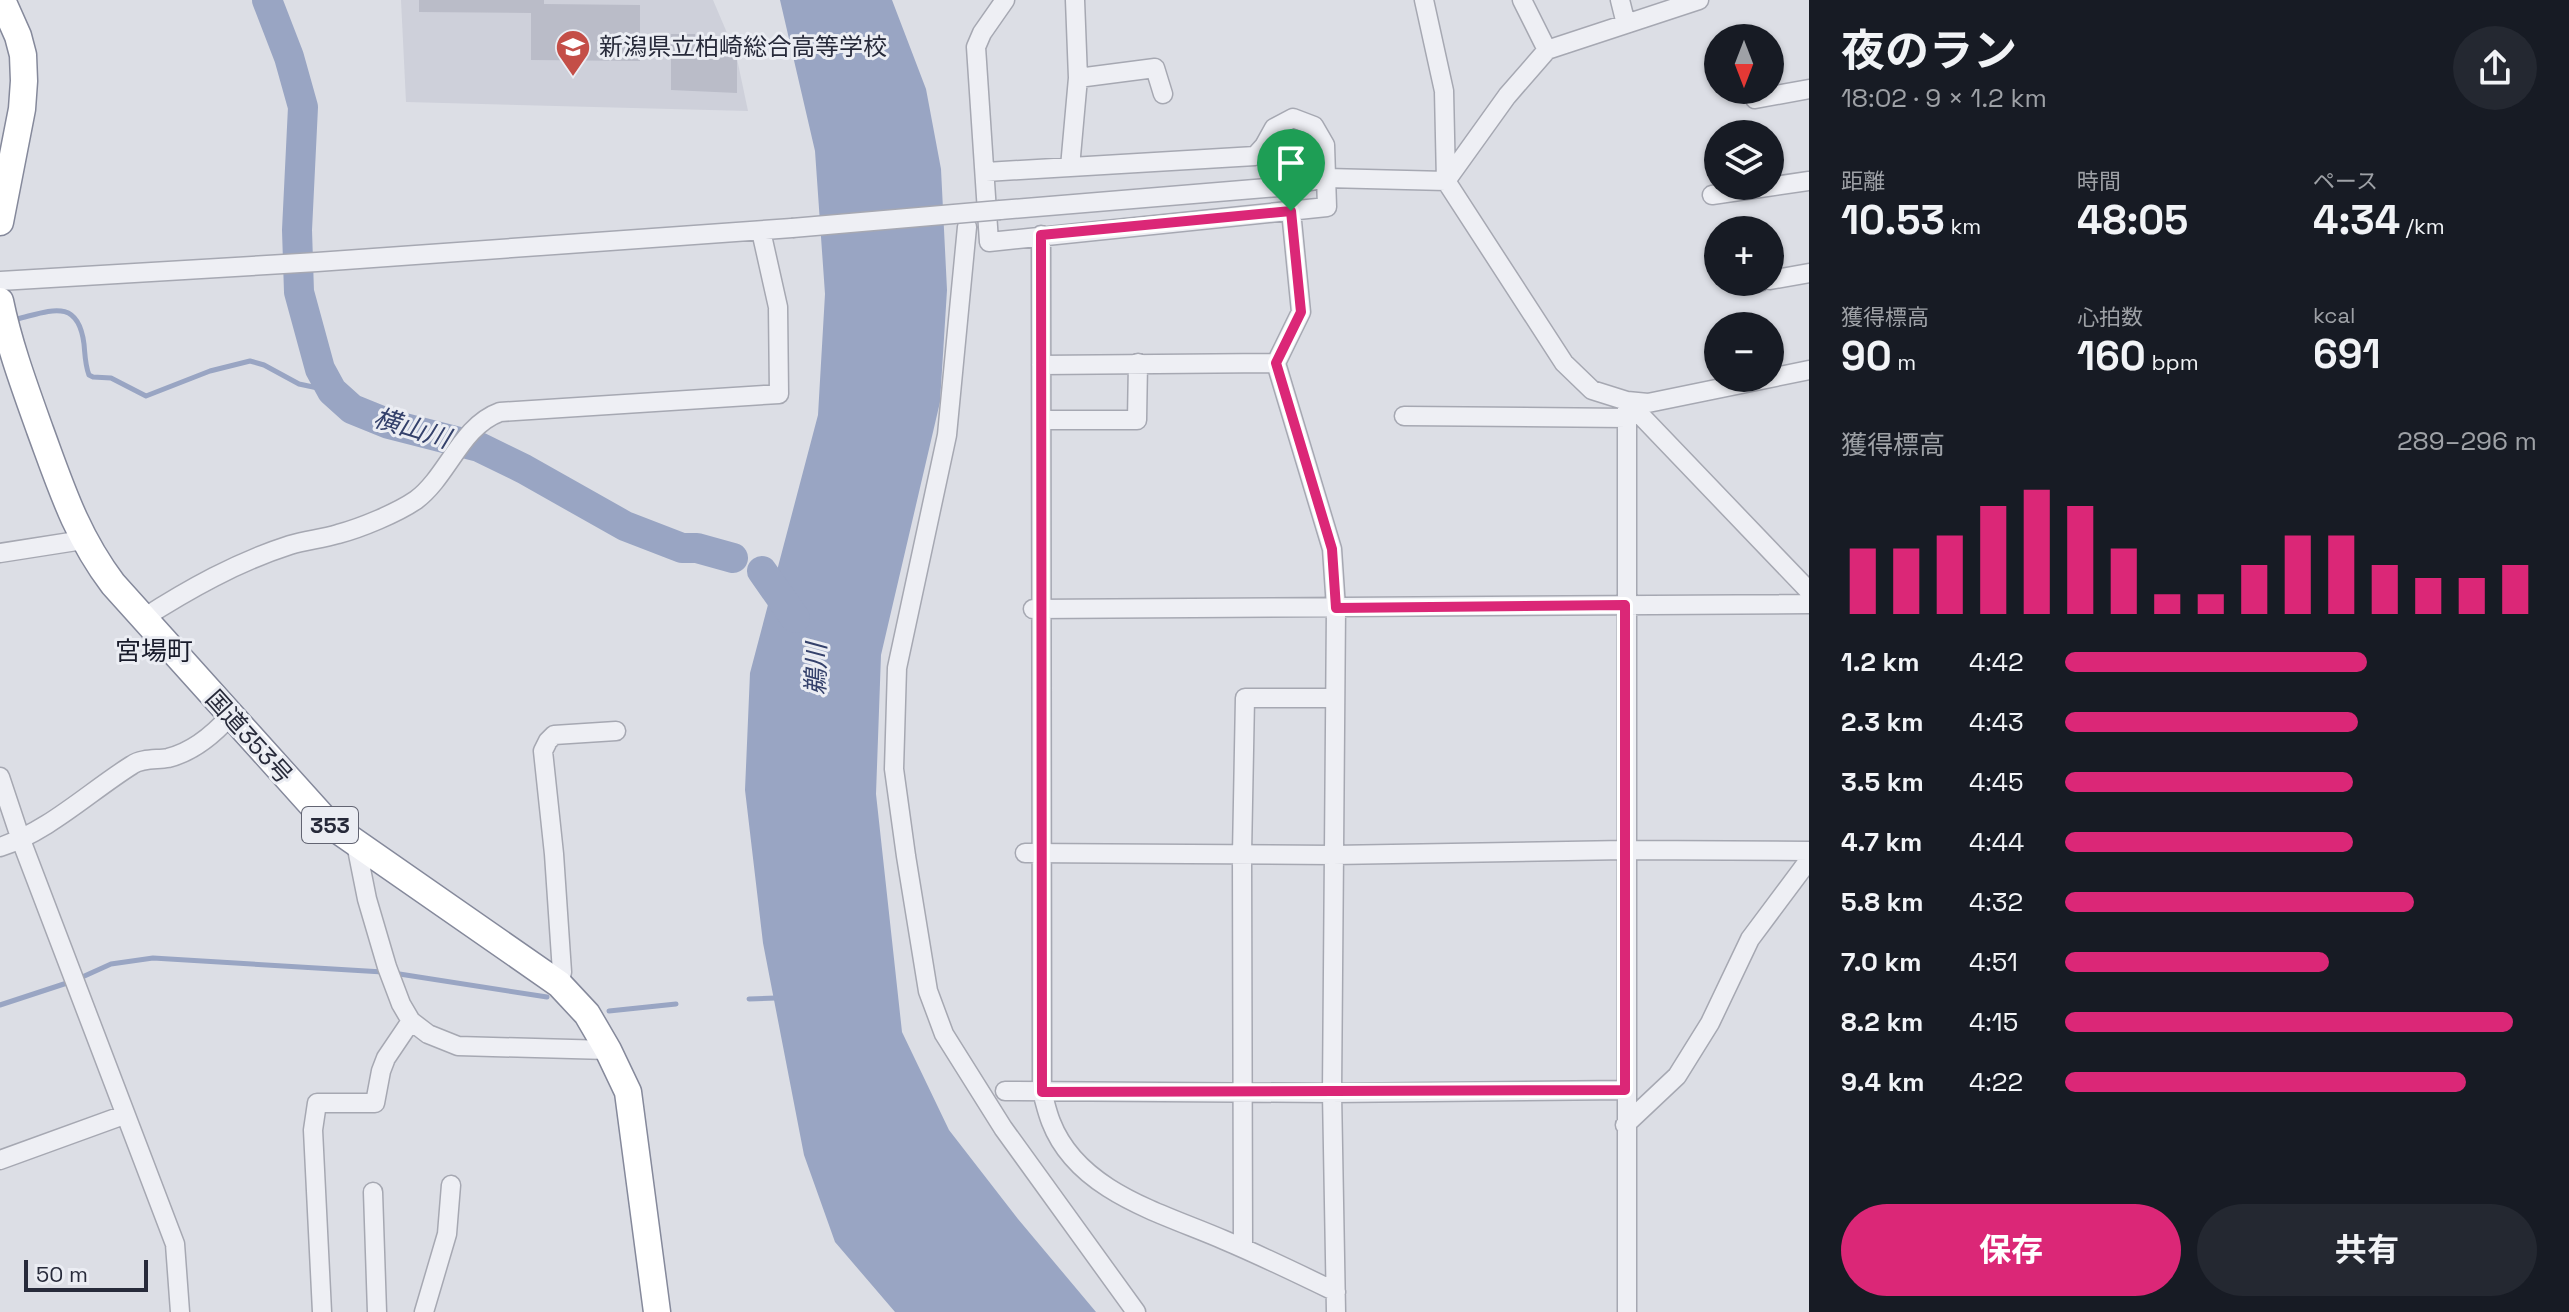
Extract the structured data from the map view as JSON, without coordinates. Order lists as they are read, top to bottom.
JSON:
{
  "streets": {
    "highway": ["国道353号", "353"]
  },
  "districts": ["宮場町"],
  "water": ["横山川", "鵜川"],
  "places": {
    "school or university": ["新潟県立柏崎総合高等学校"]
  },
  "scale_bar": "50 m",
  "north": "bottom",
  "page": {
    "heading": ["夜のラン", "18:02 · 9 × 1.2 km"],
    "map_buttons": ["+", "−"],
    "stats": [
      ["距離", "10.53 km"],
      ["時間", "48:05"],
      ["ペース", "4:34 /km"],
      ["獲得標高", "90 m"],
      ["心拍数", "160 bpm"],
      ["kcal", "691"]
    ],
    "chart": ["獲得標高", "289–296 m"],
    "list": [
      {
        "name": "1.2 km",
        "note": "4:42"
      },
      {
        "name": "2.3 km",
        "note": "4:43"
      },
      {
        "name": "3.5 km",
        "note": "4:45"
      },
      {
        "name": "4.7 km",
        "note": "4:44"
      },
      {
        "name": "5.8 km",
        "note": "4:32"
      },
      {
        "name": "7.0 km",
        "note": "4:51"
      },
      {
        "name": "8.2 km",
        "note": "4:15"
      },
      {
        "name": "9.4 km",
        "note": "4:22"
      }
    ],
    "buttons": ["保存", "共有"],
    "scale": "50 m"
  }
}
